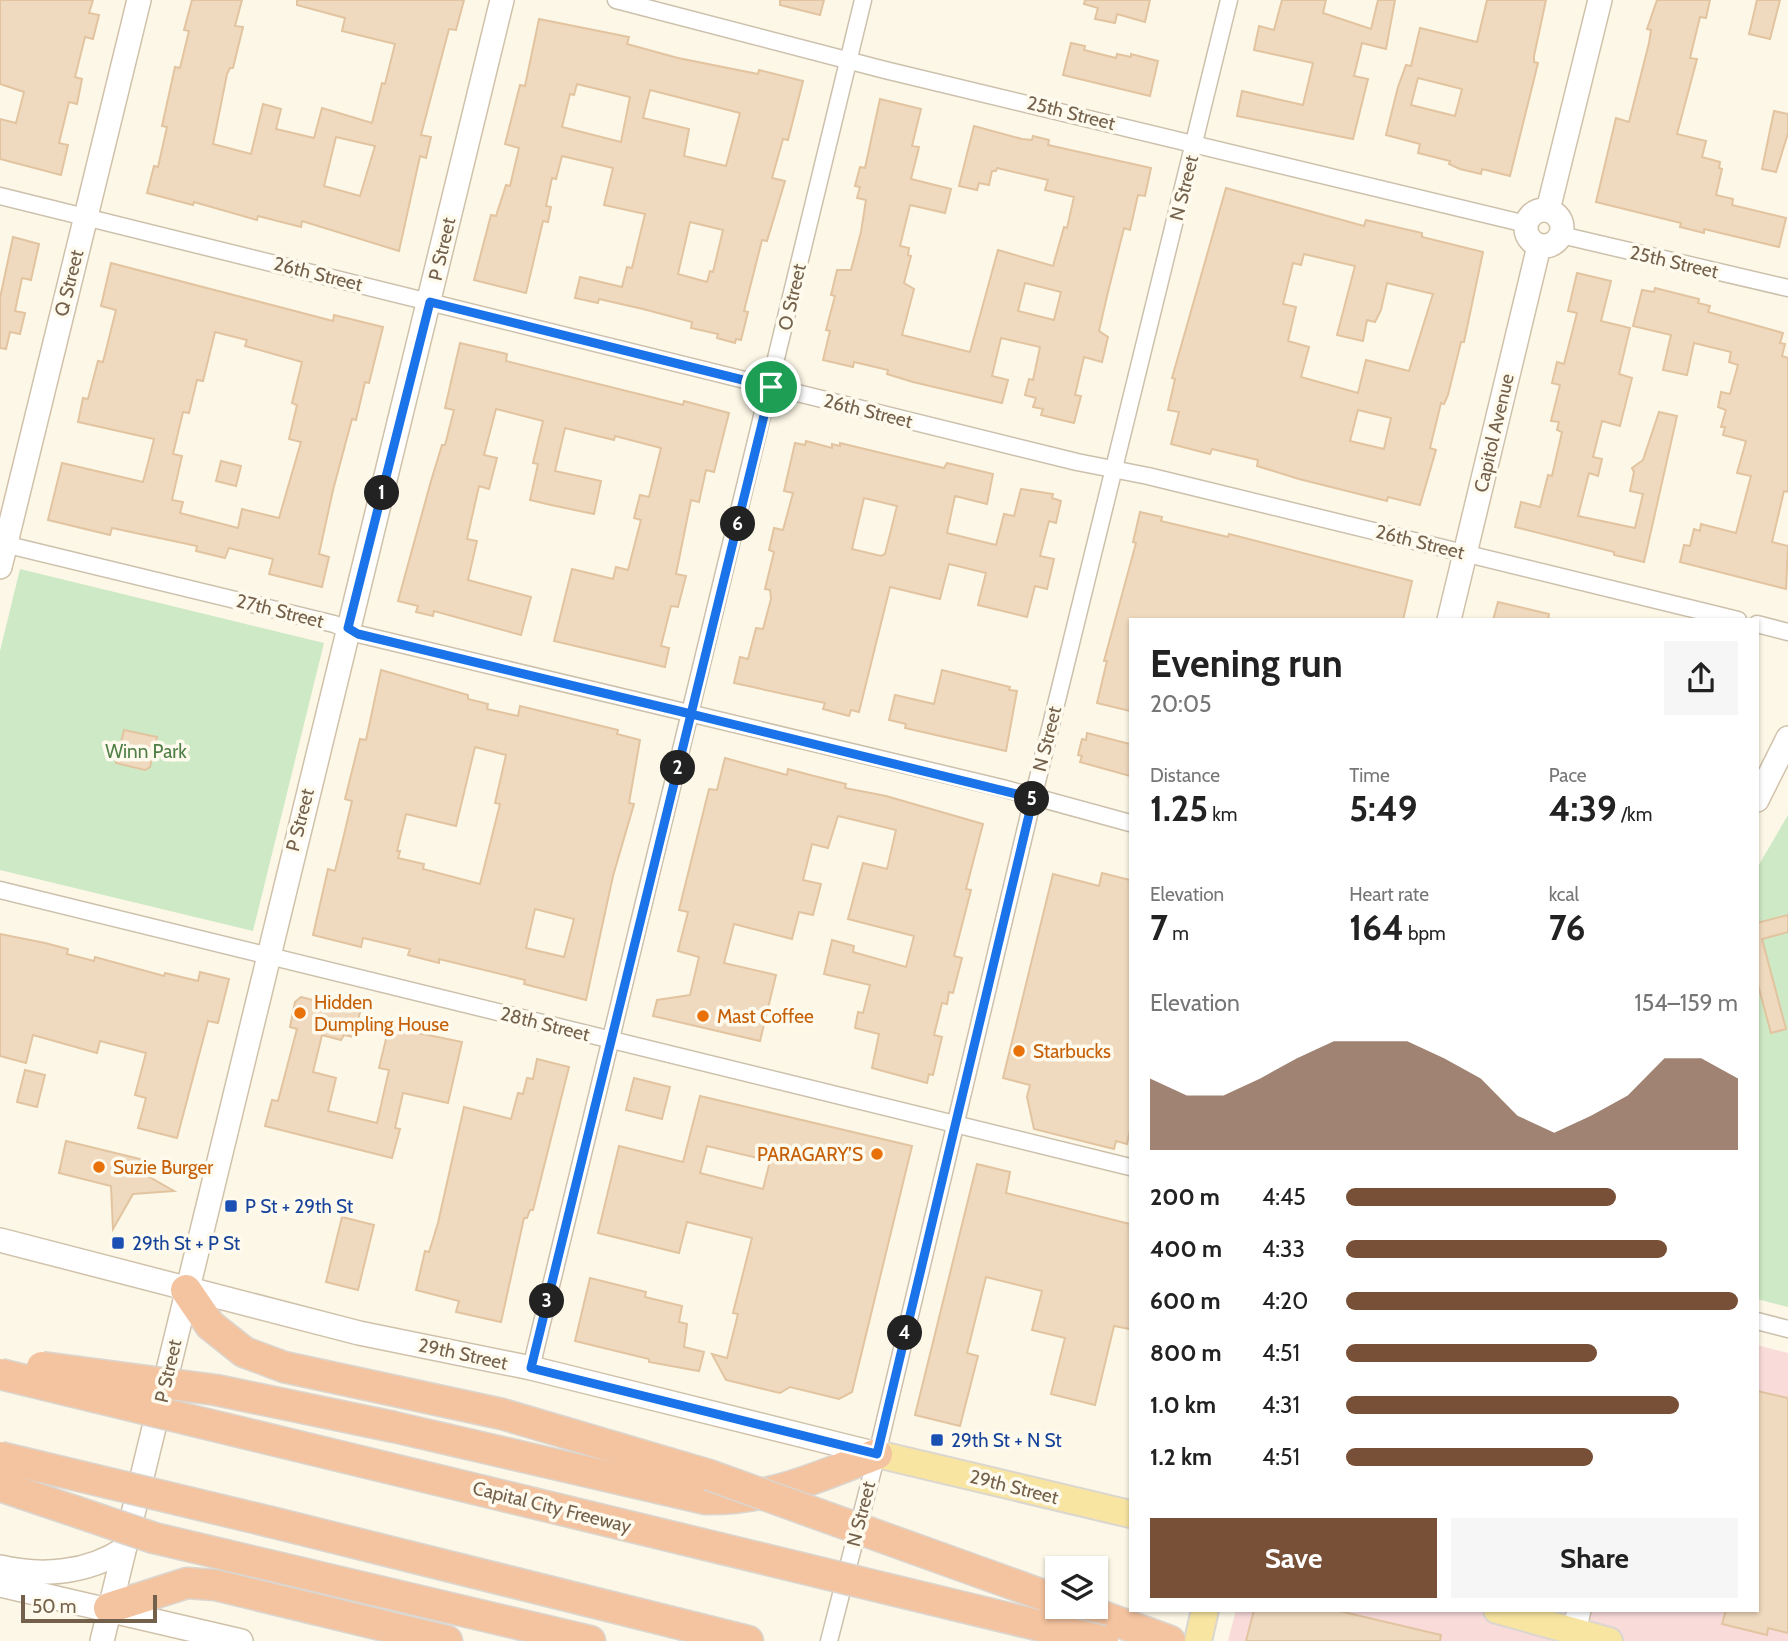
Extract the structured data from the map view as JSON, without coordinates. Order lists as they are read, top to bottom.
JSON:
{
  "streets": {
    "highway": ["Capital City Freeway"],
    "main road": [
      "P Street",
      "Q Street",
      "Capitol Avenue",
      "29th Street"
    ],
    "street": [
      "25th Street",
      "N Street",
      "26th Street",
      "O Street",
      "27th Street",
      "28th Street"
    ]
  },
  "crossings": [
    ["25th Street", "N Street"],
    ["25th Street", "O Street"],
    ["25th Street", "Capitol Avenue"],
    ["N Street", "26th Street"],
    ["N Street", "27th Street"],
    ["N Street", "28th Street"],
    ["N Street", "29th Street"],
    ["P Street", "26th Street"],
    ["P Street", "27th Street"],
    ["P Street", "28th Street"],
    ["P Street", "29th Street"],
    ["26th Street", "Q Street"],
    ["26th Street", "O Street"],
    ["26th Street", "Capitol Avenue"],
    ["Q Street", "27th Street"],
    ["O Street", "27th Street"],
    ["O Street", "28th Street"],
    ["O Street", "29th Street"]
  ],
  "parks": ["Winn Park"],
  "places": {
    "other": [
      "Hidden Dumpling House",
      "Mast Coffee",
      "Starbucks",
      "PARAGARY’S",
      "Suzie Burger"
    ],
    "transit": ["P St + 29th St", "29th St + P St", "29th St + N St"]
  },
  "scale_bar": "50 m",
  "page": {
    "pins": [
      "1",
      "6",
      "2",
      "5",
      "3",
      "4"
    ],
    "heading": ["Evening run", "20:05"],
    "stats": [
      ["Distance", "1.25 km"],
      ["Time", "5:49"],
      ["Pace", "4:39 /km"],
      ["Elevation", "7 m"],
      ["Heart rate", "164 bpm"],
      ["kcal", "76"]
    ],
    "chart": ["Elevation", "154–159 m"],
    "list": [
      {
        "name": "200 m",
        "note": "4:45"
      },
      {
        "name": "400 m",
        "note": "4:33"
      },
      {
        "name": "600 m",
        "note": "4:20"
      },
      {
        "name": "800 m",
        "note": "4:51"
      },
      {
        "name": "1.0 km",
        "note": "4:31"
      },
      {
        "name": "1.2 km",
        "note": "4:51"
      }
    ],
    "buttons": ["Save", "Share"],
    "scale": "50 m"
  }
}
